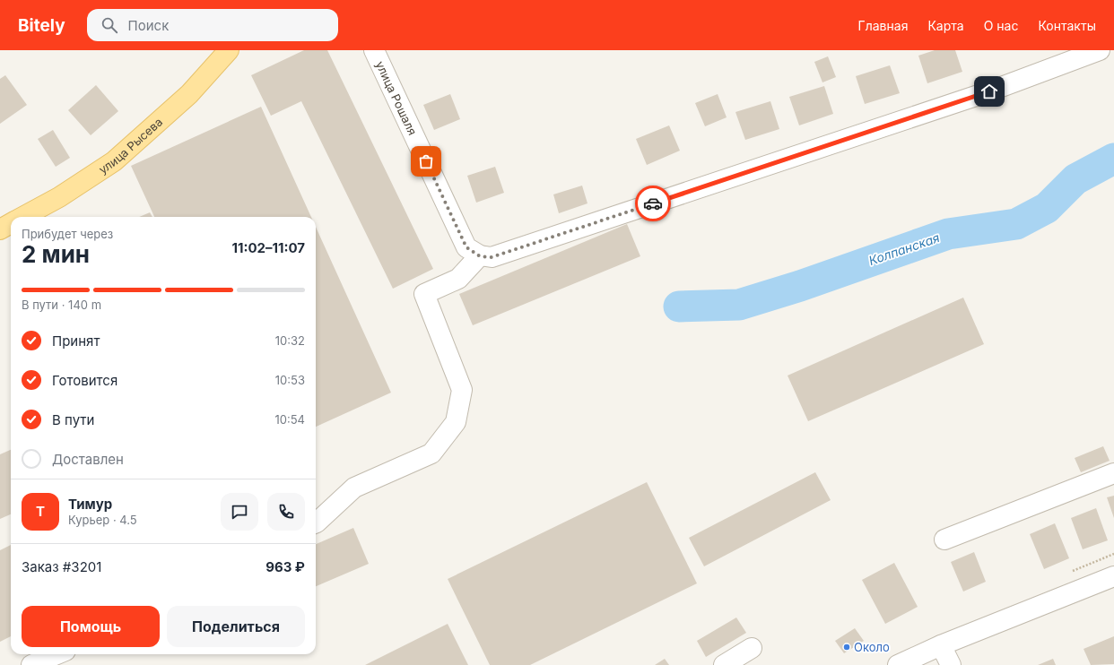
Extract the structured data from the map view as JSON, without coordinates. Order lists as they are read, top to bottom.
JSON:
{
  "streets": {
    "main road": ["улица Рысева"],
    "street": ["улица Рошаля"]
  },
  "water": ["Колпанская"],
  "places": ["Около"],
  "page": {
    "header": "Bitely",
    "search": "Поиск",
    "nav": [
      "Главная",
      "Карта",
      "О нас",
      "Контакты"
    ],
    "heading": ["2 мин", "Прибудет через", "11:02–11:07"],
    "panel": [
      "Тимур",
      "Курьер · 4.5",
      "Заказ #3201",
      "963 ₽"
    ],
    "bar": "В пути · 140 m",
    "list": [
      ["Принят", "10:32"],
      ["Готовится", "10:53"],
      ["В пути", "10:54"],
      "Доставлен"
    ],
    "round": "Т",
    "buttons": ["Помощь", "Поделиться"]
  }
}
